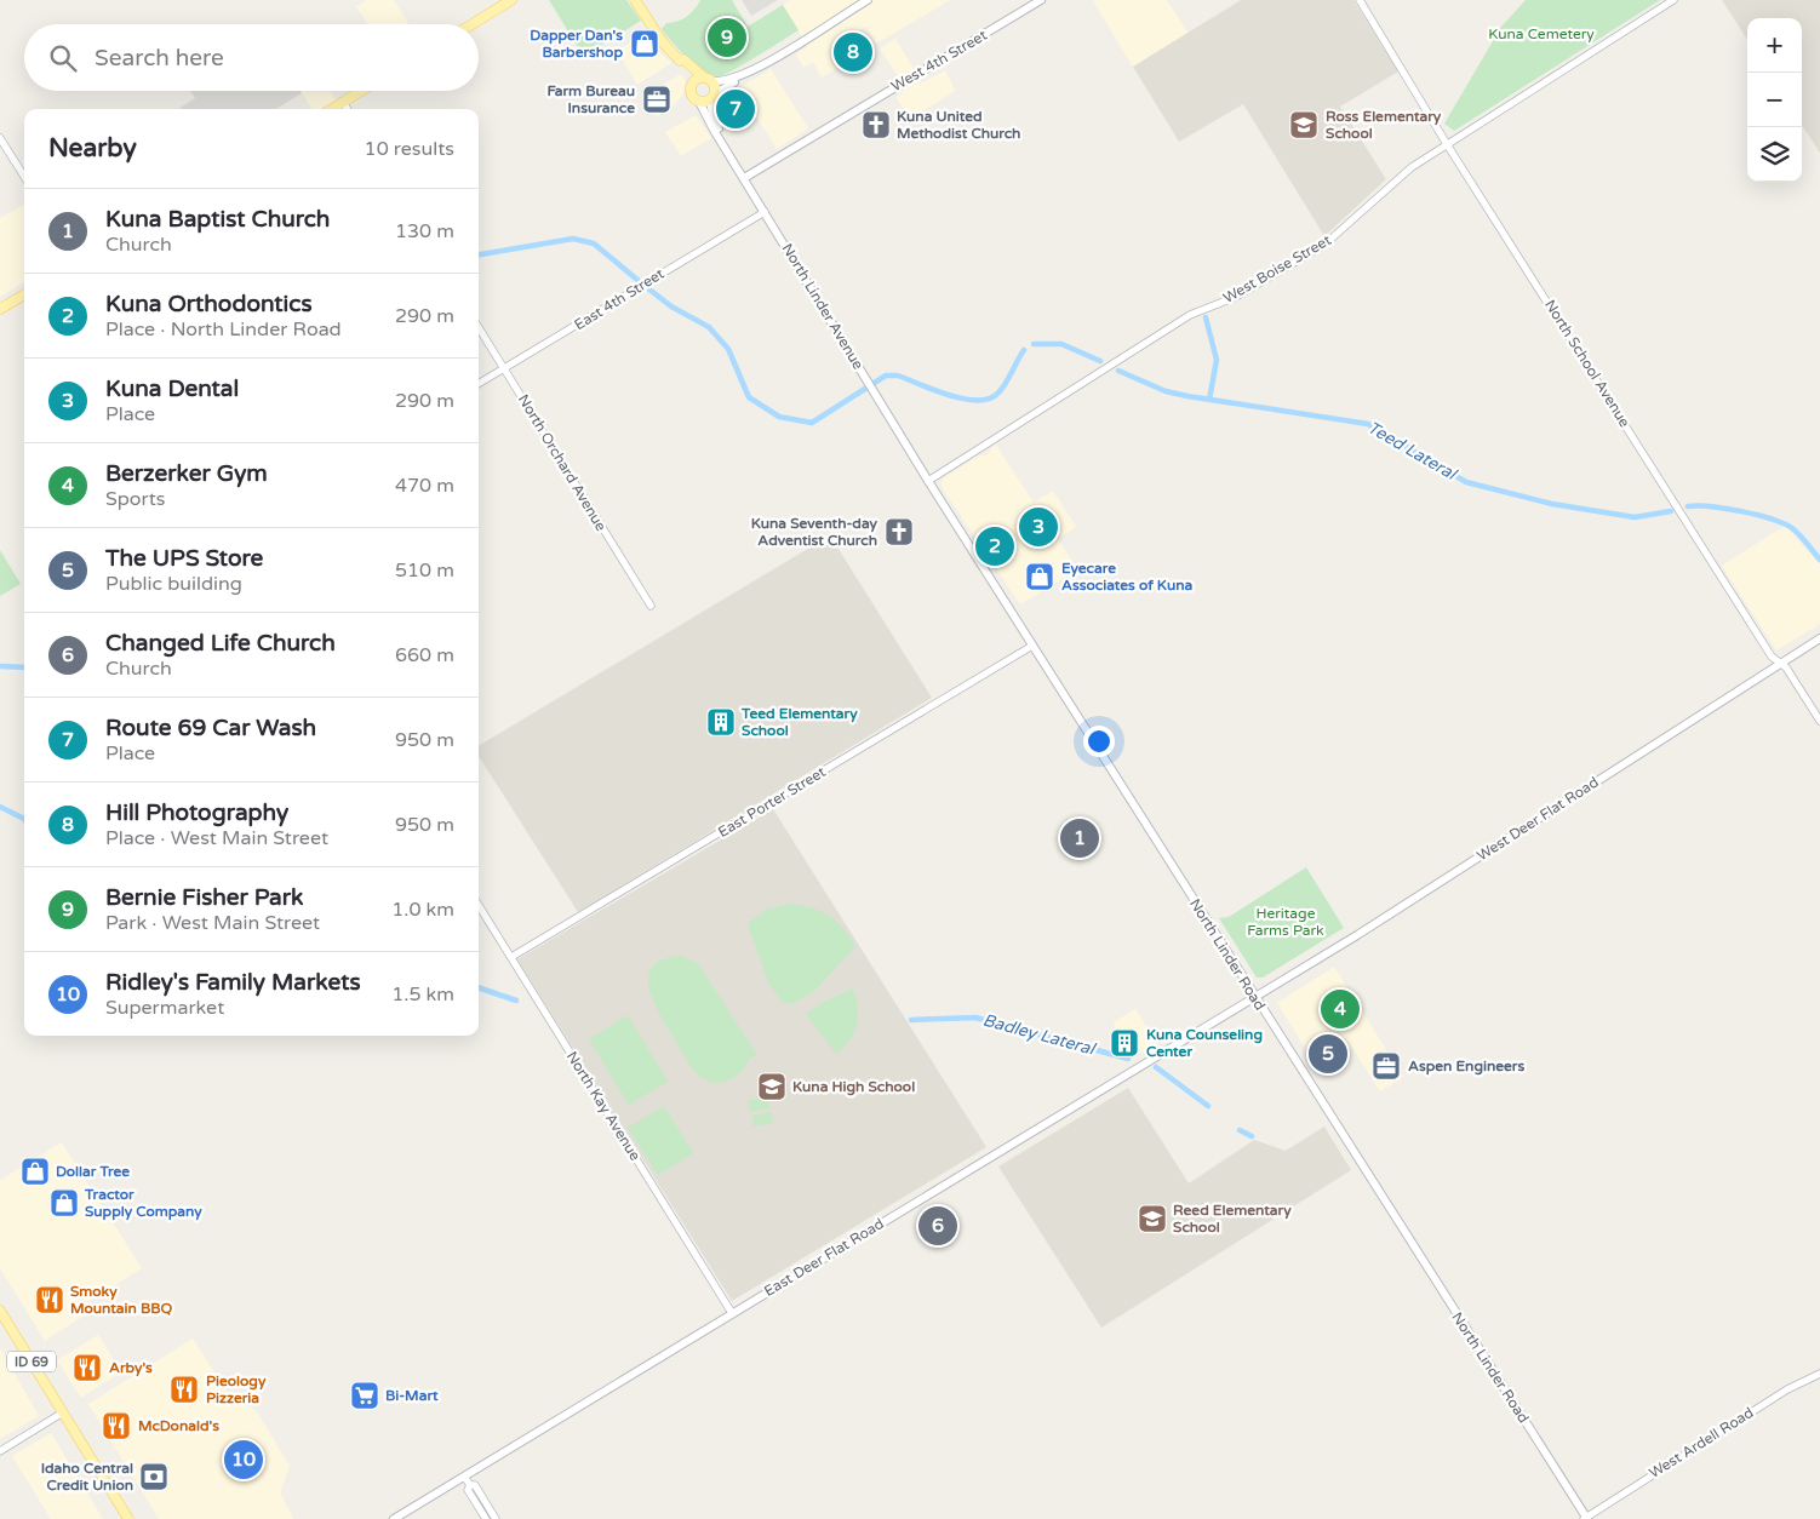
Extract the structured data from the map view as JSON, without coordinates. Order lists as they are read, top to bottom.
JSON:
{
  "streets": {
    "main road": [
      "West 4th Street",
      "North Linder Avenue",
      "West Deer Flat Road",
      "North Linder Road",
      "East Deer Flat Road",
      "ID 69"
    ],
    "street": [
      "West Boise Street",
      "East 4th Street",
      "North School Avenue",
      "North Orchard Avenue",
      "East Porter Street",
      "North Kay Avenue",
      "West Ardell Road"
    ]
  },
  "crossings": [
    ["West 4th Street", "North Linder Avenue"],
    ["West Boise Street", "North Linder Avenue"],
    ["West Boise Street", "North School Avenue"],
    ["West Boise Street", "North Linder Road"],
    ["East 4th Street", "North Linder Avenue"],
    ["East 4th Street", "North Orchard Avenue"],
    ["North Linder Avenue", "North Linder Road"],
    ["North School Avenue", "West Deer Flat Road"],
    ["East Porter Street", "North Linder Road"],
    ["East Porter Street", "North Kay Avenue"],
    ["West Deer Flat Road", "North Linder Road"],
    ["West Deer Flat Road", "East Deer Flat Road"],
    ["North Linder Road", "East Deer Flat Road"],
    ["North Linder Road", "West Ardell Road"],
    ["North Kay Avenue", "East Deer Flat Road"]
  ],
  "water": ["Teed Lateral", "Badley Lateral"],
  "parks": ["Kuna Cemetery", "Heritage Farms Park"],
  "places": {
    "shop": [
      "Dapper Dan's Barbershop",
      "Eyecare Associates of Kuna",
      "Dollar Tree",
      "Tractor Supply Company"
    ],
    "office": ["Farm Bureau Insurance", "Aspen Engineers"],
    "church": ["Kuna United Methodist Church", "Kuna Seventh-day Adventist Church"],
    "school or university": ["Ross Elementary School", "Kuna High School", "Reed Elementary School"],
    "building": ["Teed Elementary School", "Kuna Counseling Center"],
    "restaurant": [
      "Smoky Mountain BBQ",
      "Arby's",
      "Pieology Pizzeria",
      "McDonald's"
    ],
    "supermarket": ["Bi-Mart"],
    "bank": ["Idaho Central Credit Union"]
  },
  "page": {
    "pins": [
      "9",
      "8",
      "7",
      "3",
      "2",
      "1",
      "4",
      "5",
      "6",
      "10"
    ],
    "map_buttons": ["+", "−"],
    "search": "Search here",
    "heading": ["Nearby", "10 results"],
    "list": [
      {
        "mark": "1",
        "name": "Kuna Baptist Church",
        "note": "Church",
        "value": "130 m"
      },
      {
        "mark": "2",
        "name": "Kuna Orthodontics",
        "note": "Place · North Linder Road",
        "value": "290 m"
      },
      {
        "mark": "3",
        "name": "Kuna Dental",
        "note": "Place",
        "value": "290 m"
      },
      {
        "mark": "4",
        "name": "Berzerker Gym",
        "note": "Sports",
        "value": "470 m"
      },
      {
        "mark": "5",
        "name": "The UPS Store",
        "note": "Public building",
        "value": "510 m"
      },
      {
        "mark": "6",
        "name": "Changed Life Church",
        "note": "Church",
        "value": "660 m"
      },
      {
        "mark": "7",
        "name": "Route 69 Car Wash",
        "note": "Place",
        "value": "950 m"
      },
      {
        "mark": "8",
        "name": "Hill Photography",
        "note": "Place · West Main Street",
        "value": "950 m"
      },
      {
        "mark": "9",
        "name": "Bernie Fisher Park",
        "note": "Park · West Main Street",
        "value": "1.0 km"
      },
      {
        "mark": "10",
        "name": "Ridley's Family Markets",
        "note": "Supermarket",
        "value": "1.5 km"
      }
    ]
  }
}
